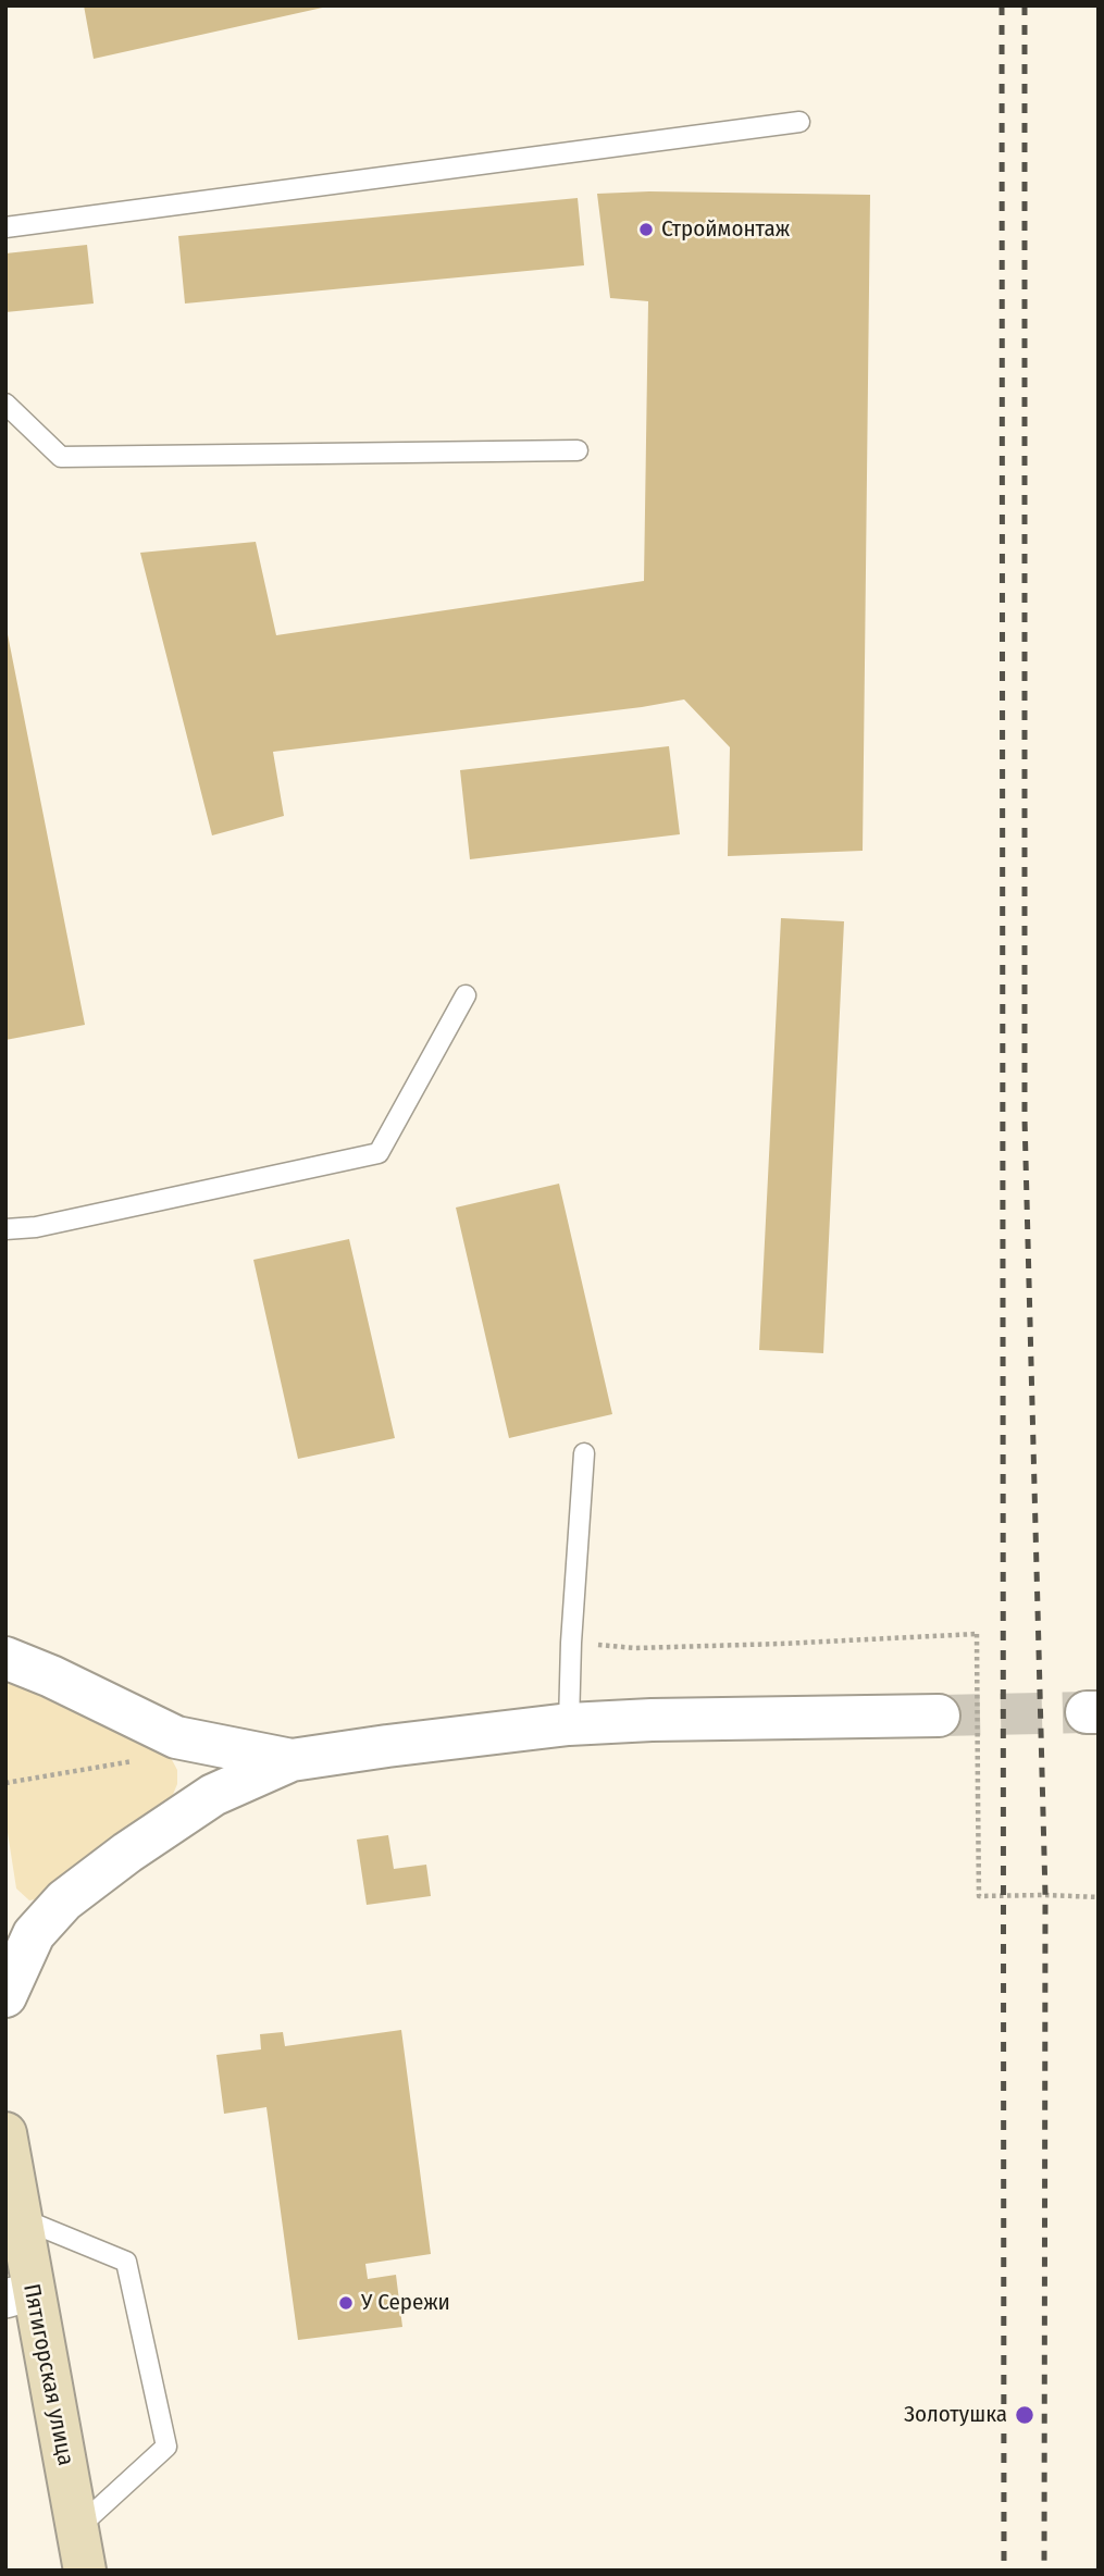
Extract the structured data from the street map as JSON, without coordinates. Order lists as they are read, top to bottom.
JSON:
{
  "streets": {
    "main road": ["Пятигорская улица"]
  },
  "places": ["Строймонтаж", "У Сережи", "Золотушка"]
}
